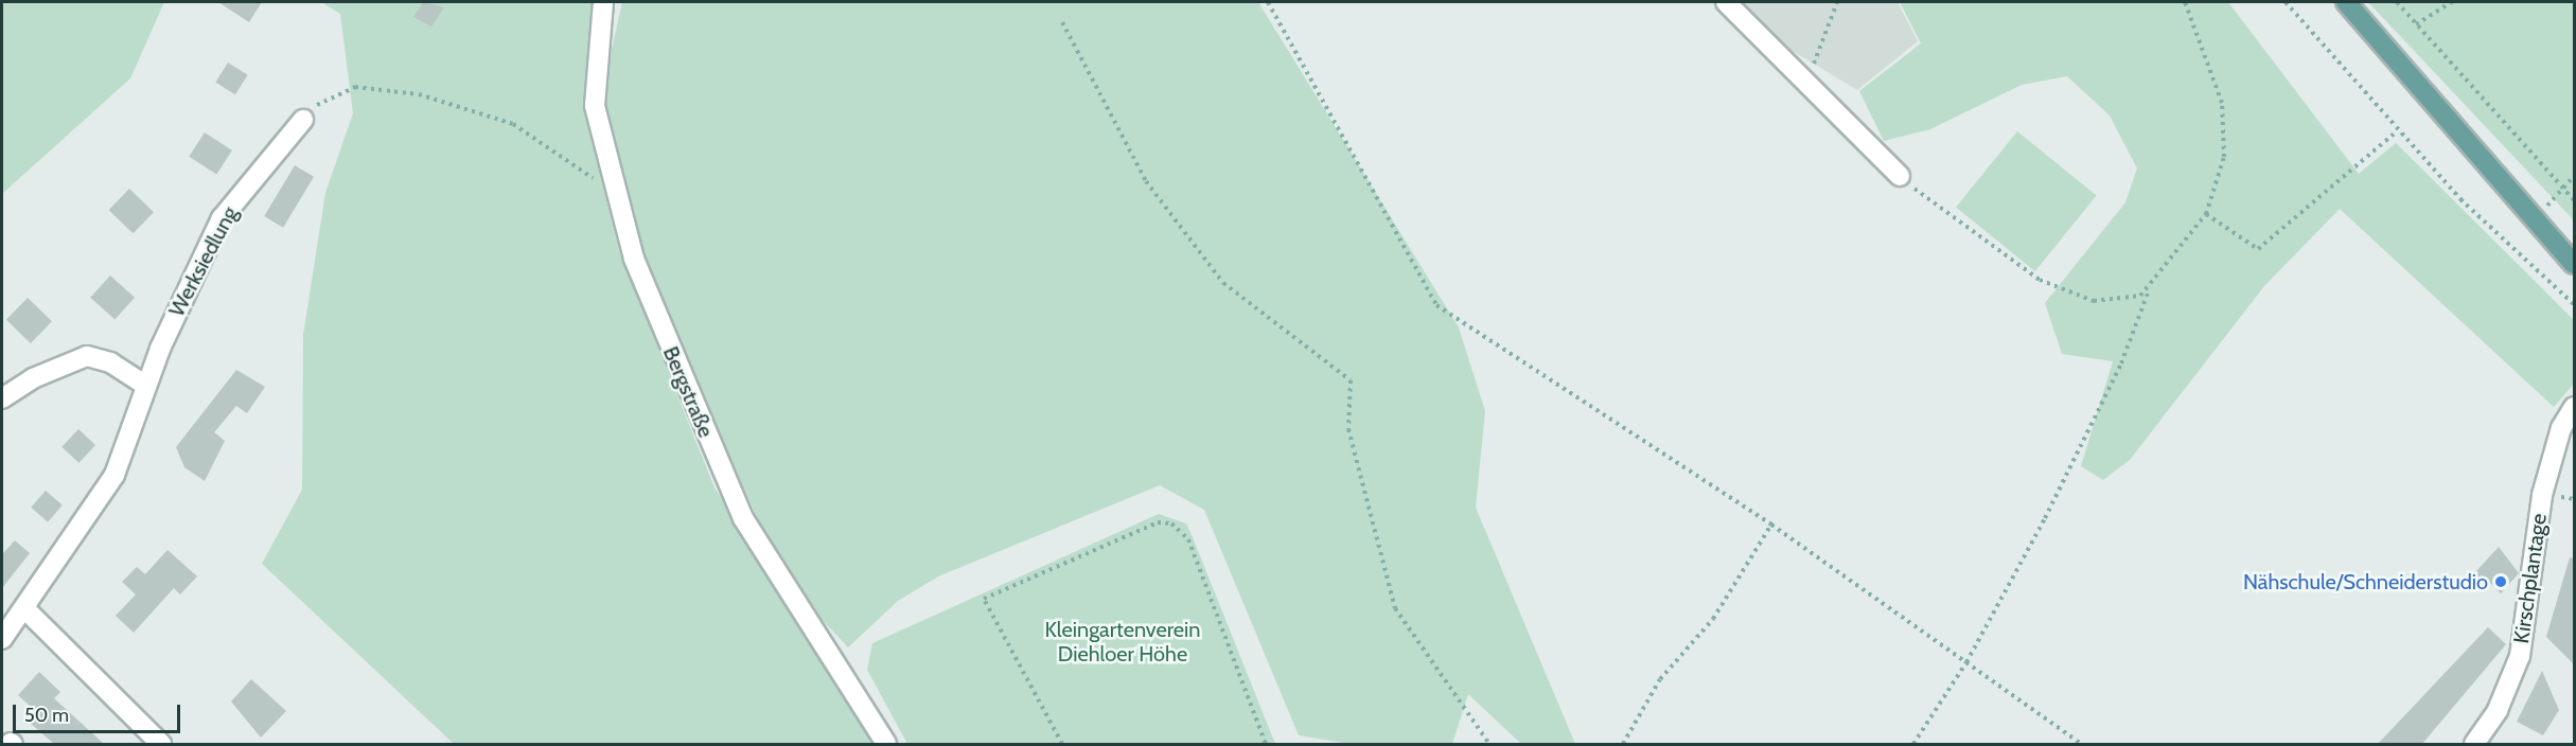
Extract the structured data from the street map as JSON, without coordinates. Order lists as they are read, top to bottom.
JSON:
{
  "streets": {
    "street": ["Werksiedlung", "Bergstraße", "Kirschplantage"]
  },
  "parks": ["Kleingartenverein Diehloer Höhe"],
  "places": ["Nähschule/Schneiderstudio"],
  "scale_bar": "50 m"
}
